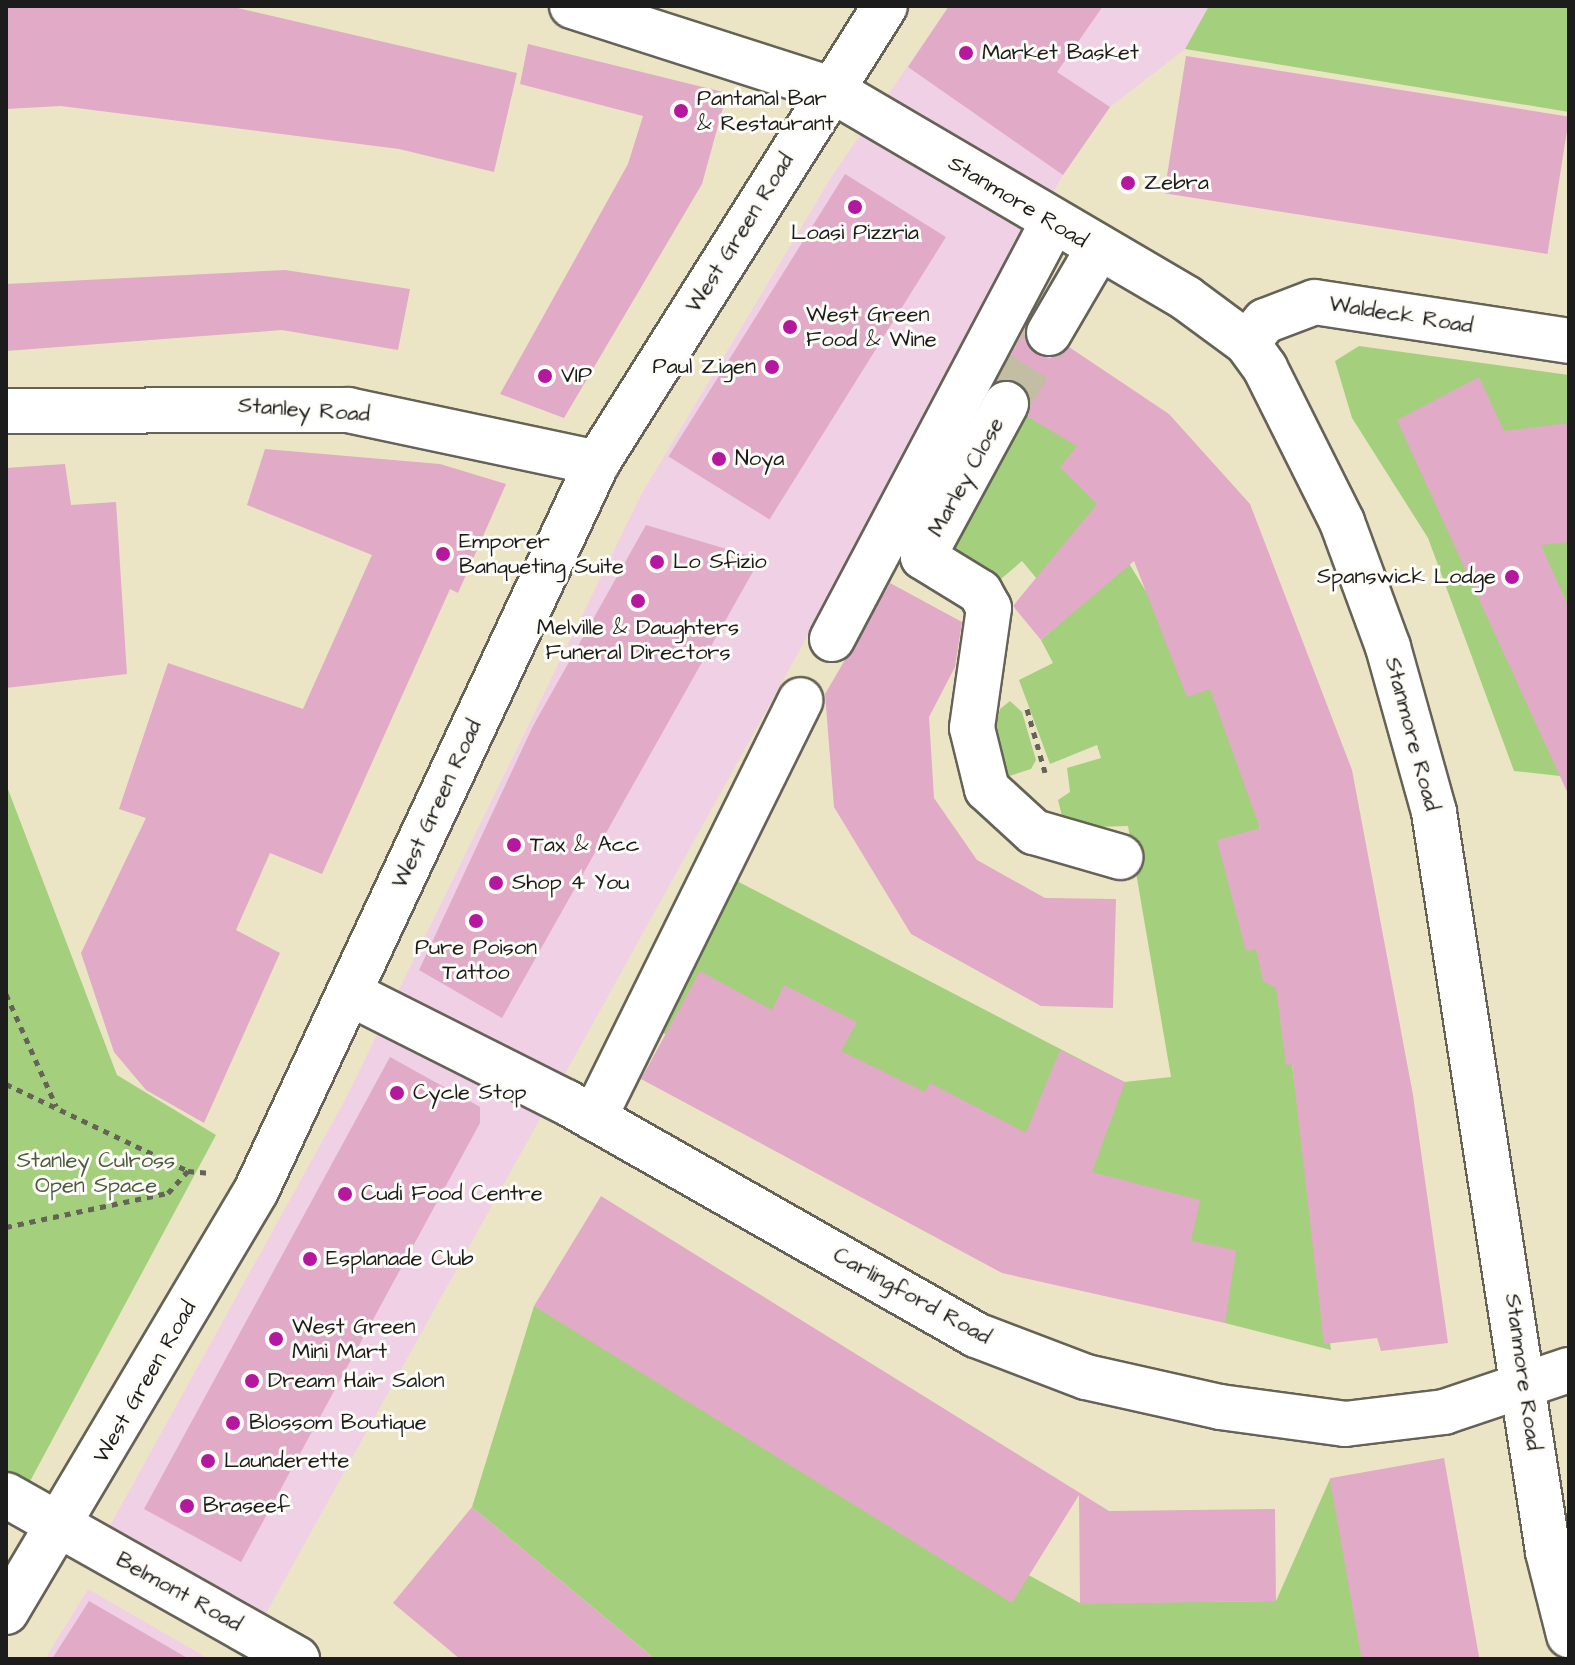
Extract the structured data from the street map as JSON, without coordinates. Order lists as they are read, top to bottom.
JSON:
{
  "streets": {
    "street": [
      "Stanmore Road",
      "West Green Road",
      "Waldeck Road",
      "Stanley Road",
      "Marley Close",
      "Carlingford Road",
      "Belmont Road"
    ]
  },
  "crossings": [
    ["Stanmore Road", "West Green Road"],
    ["Stanmore Road", "Waldeck Road"],
    ["Stanmore Road", "Carlingford Road"],
    ["West Green Road", "Stanley Road"],
    ["West Green Road", "Carlingford Road"],
    ["West Green Road", "Belmont Road"]
  ],
  "parks": ["Stanley Culross Open Space"],
  "places": [
    "Market Basket",
    "Pantanal Bar & Restaurant",
    "Zebra",
    "Loasi Pizzria",
    "West Green Food & Wine",
    "Paul Zigen",
    "VIP",
    "Noya",
    "Emporer Banqueting Suite",
    "Lo Sfizio",
    "Spanswick Lodge",
    "Melville & Daughters Funeral Directors",
    "Tax & Acc",
    "Shop 4 You",
    "Pure Poison Tattoo",
    "Cycle Stop",
    "Cudi Food Centre",
    "Esplanade Club",
    "West Green Mini Mart",
    "Dream Hair Salon",
    "Blossom Boutique",
    "Launderette",
    "Braseef"
  ]
}
